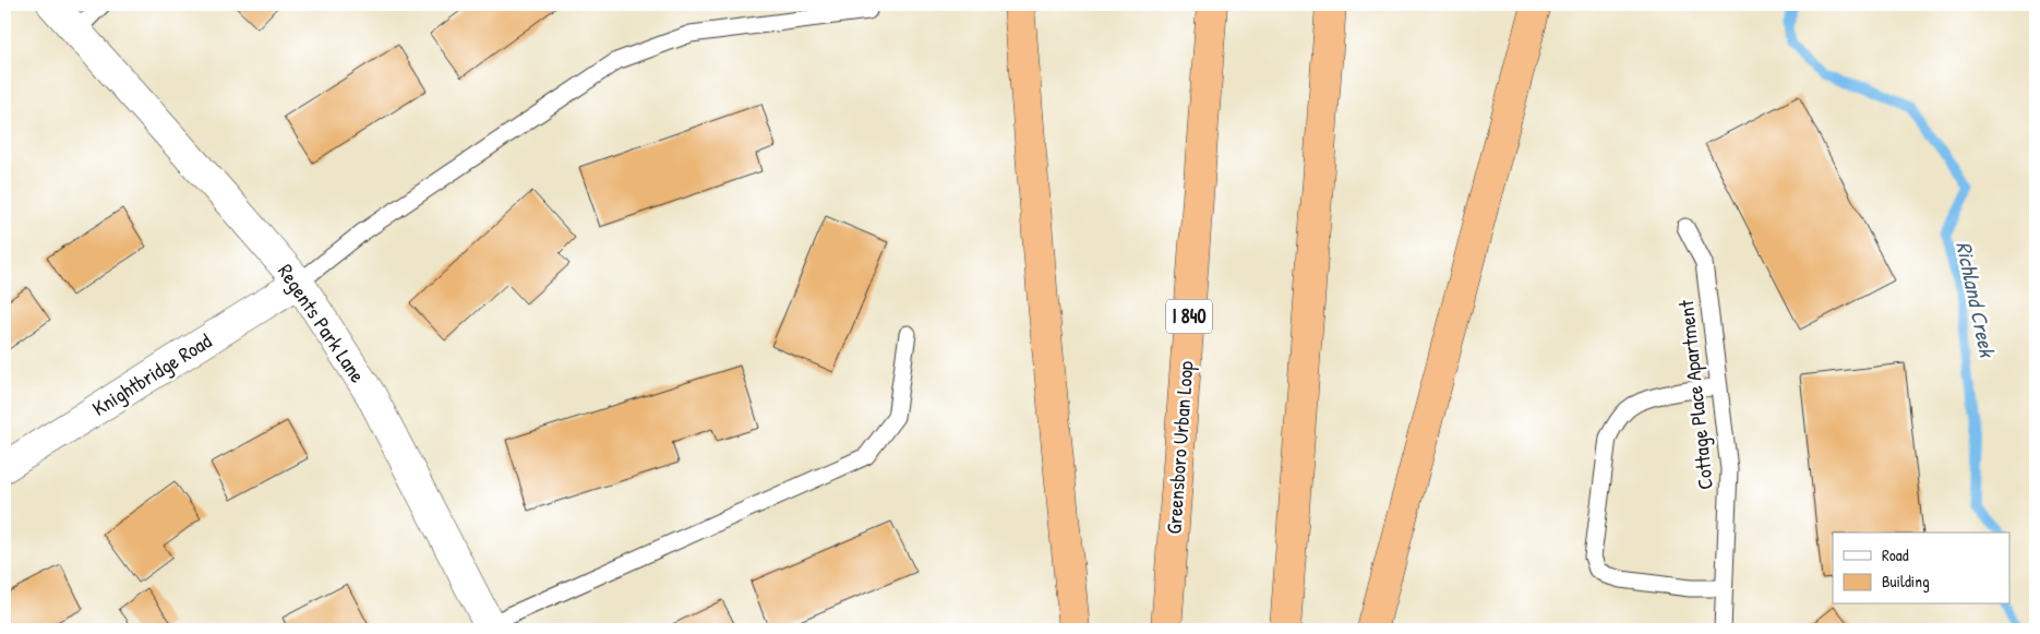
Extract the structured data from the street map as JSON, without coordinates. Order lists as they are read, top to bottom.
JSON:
{
  "streets": {
    "highway": ["I 840", "Greensboro Urban Loop"],
    "street": ["Regents Park Lane", "Knightbridge Road"],
    "lane": ["Cottage Place Apartment"]
  },
  "crossings": [
    ["Regents Park Lane", "Knightbridge Road"]
  ],
  "water": ["Richland Creek"],
  "legend": ["Road", "Building"]
}
